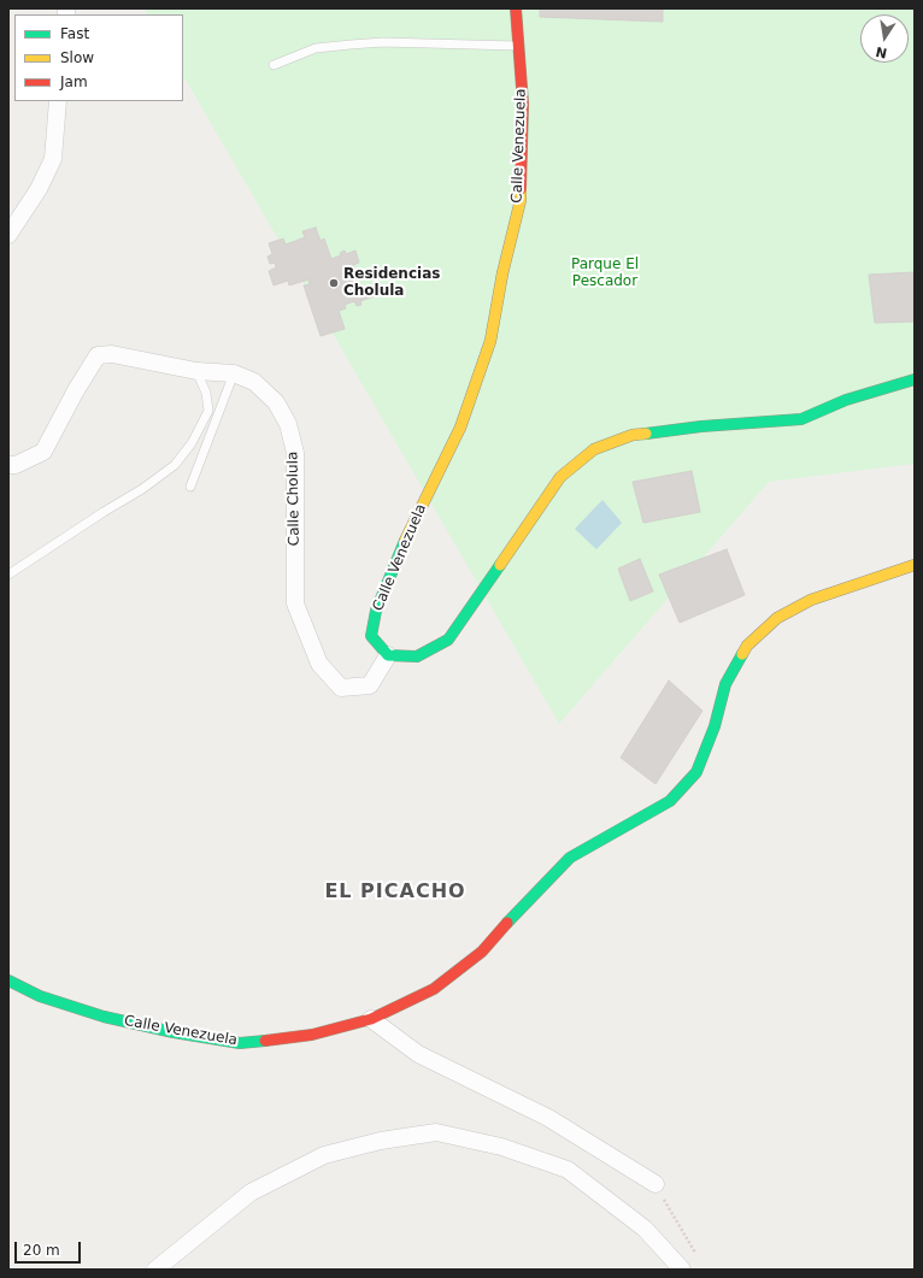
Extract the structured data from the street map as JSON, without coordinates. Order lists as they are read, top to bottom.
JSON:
{
  "streets": {
    "street": ["Calle Venezuela", "Calle Cholula"]
  },
  "crossings": [
    ["Calle Venezuela", "Calle Cholula"]
  ],
  "districts": ["EL PICACHO"],
  "parks": ["Parque El Pescador"],
  "places": ["Residencias Cholula"],
  "legend": ["Fast", "Slow", "Jam"],
  "scale_bar": "20 m",
  "north": "bottom"
}
